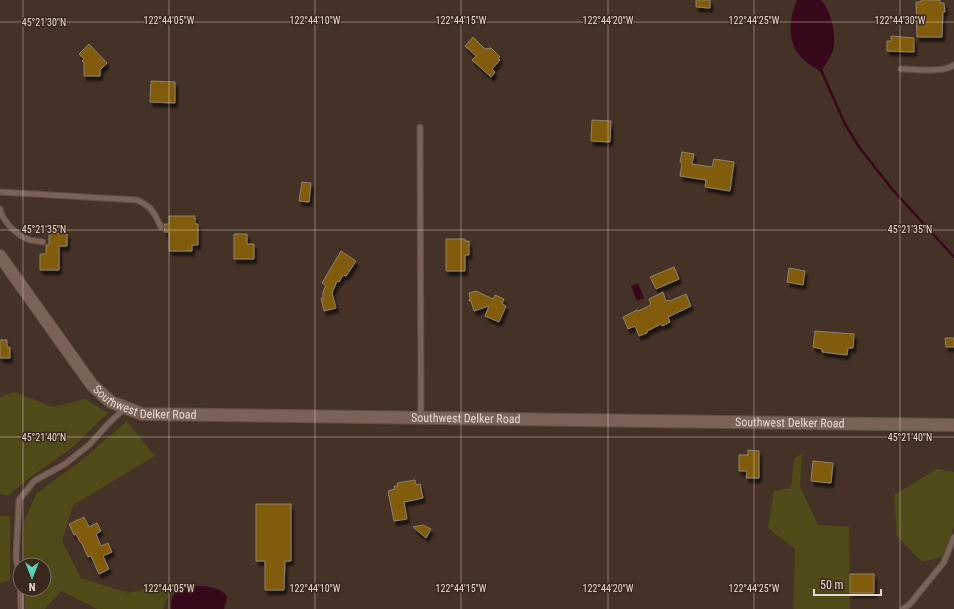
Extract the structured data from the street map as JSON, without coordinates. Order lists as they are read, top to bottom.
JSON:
{
  "streets": {
    "street": ["Southwest Delker Road"]
  },
  "scale_bar": "50 m",
  "north": "bottom",
  "coordinates": [
    "122°44'05\"W",
    "122°44'10\"W",
    "122°44'15\"W",
    "122°44'20\"W",
    "122°44'25\"W",
    "122°44'30\"W",
    "45°21'30\"N",
    "45°21'35\"N",
    "45°21'40\"N"
  ]
}
